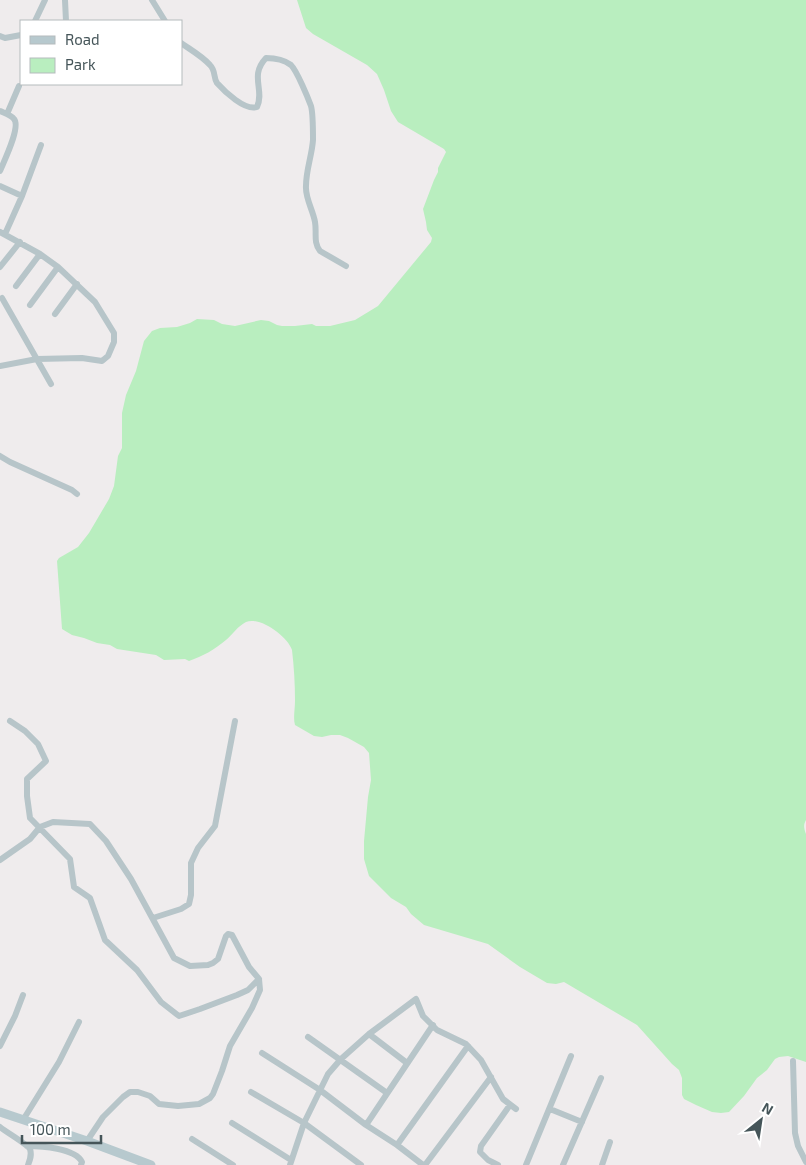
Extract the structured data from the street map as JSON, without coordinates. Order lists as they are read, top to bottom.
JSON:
{
  "legend": ["Road", "Park"],
  "scale_bar": "100 m",
  "north": "top right"
}
